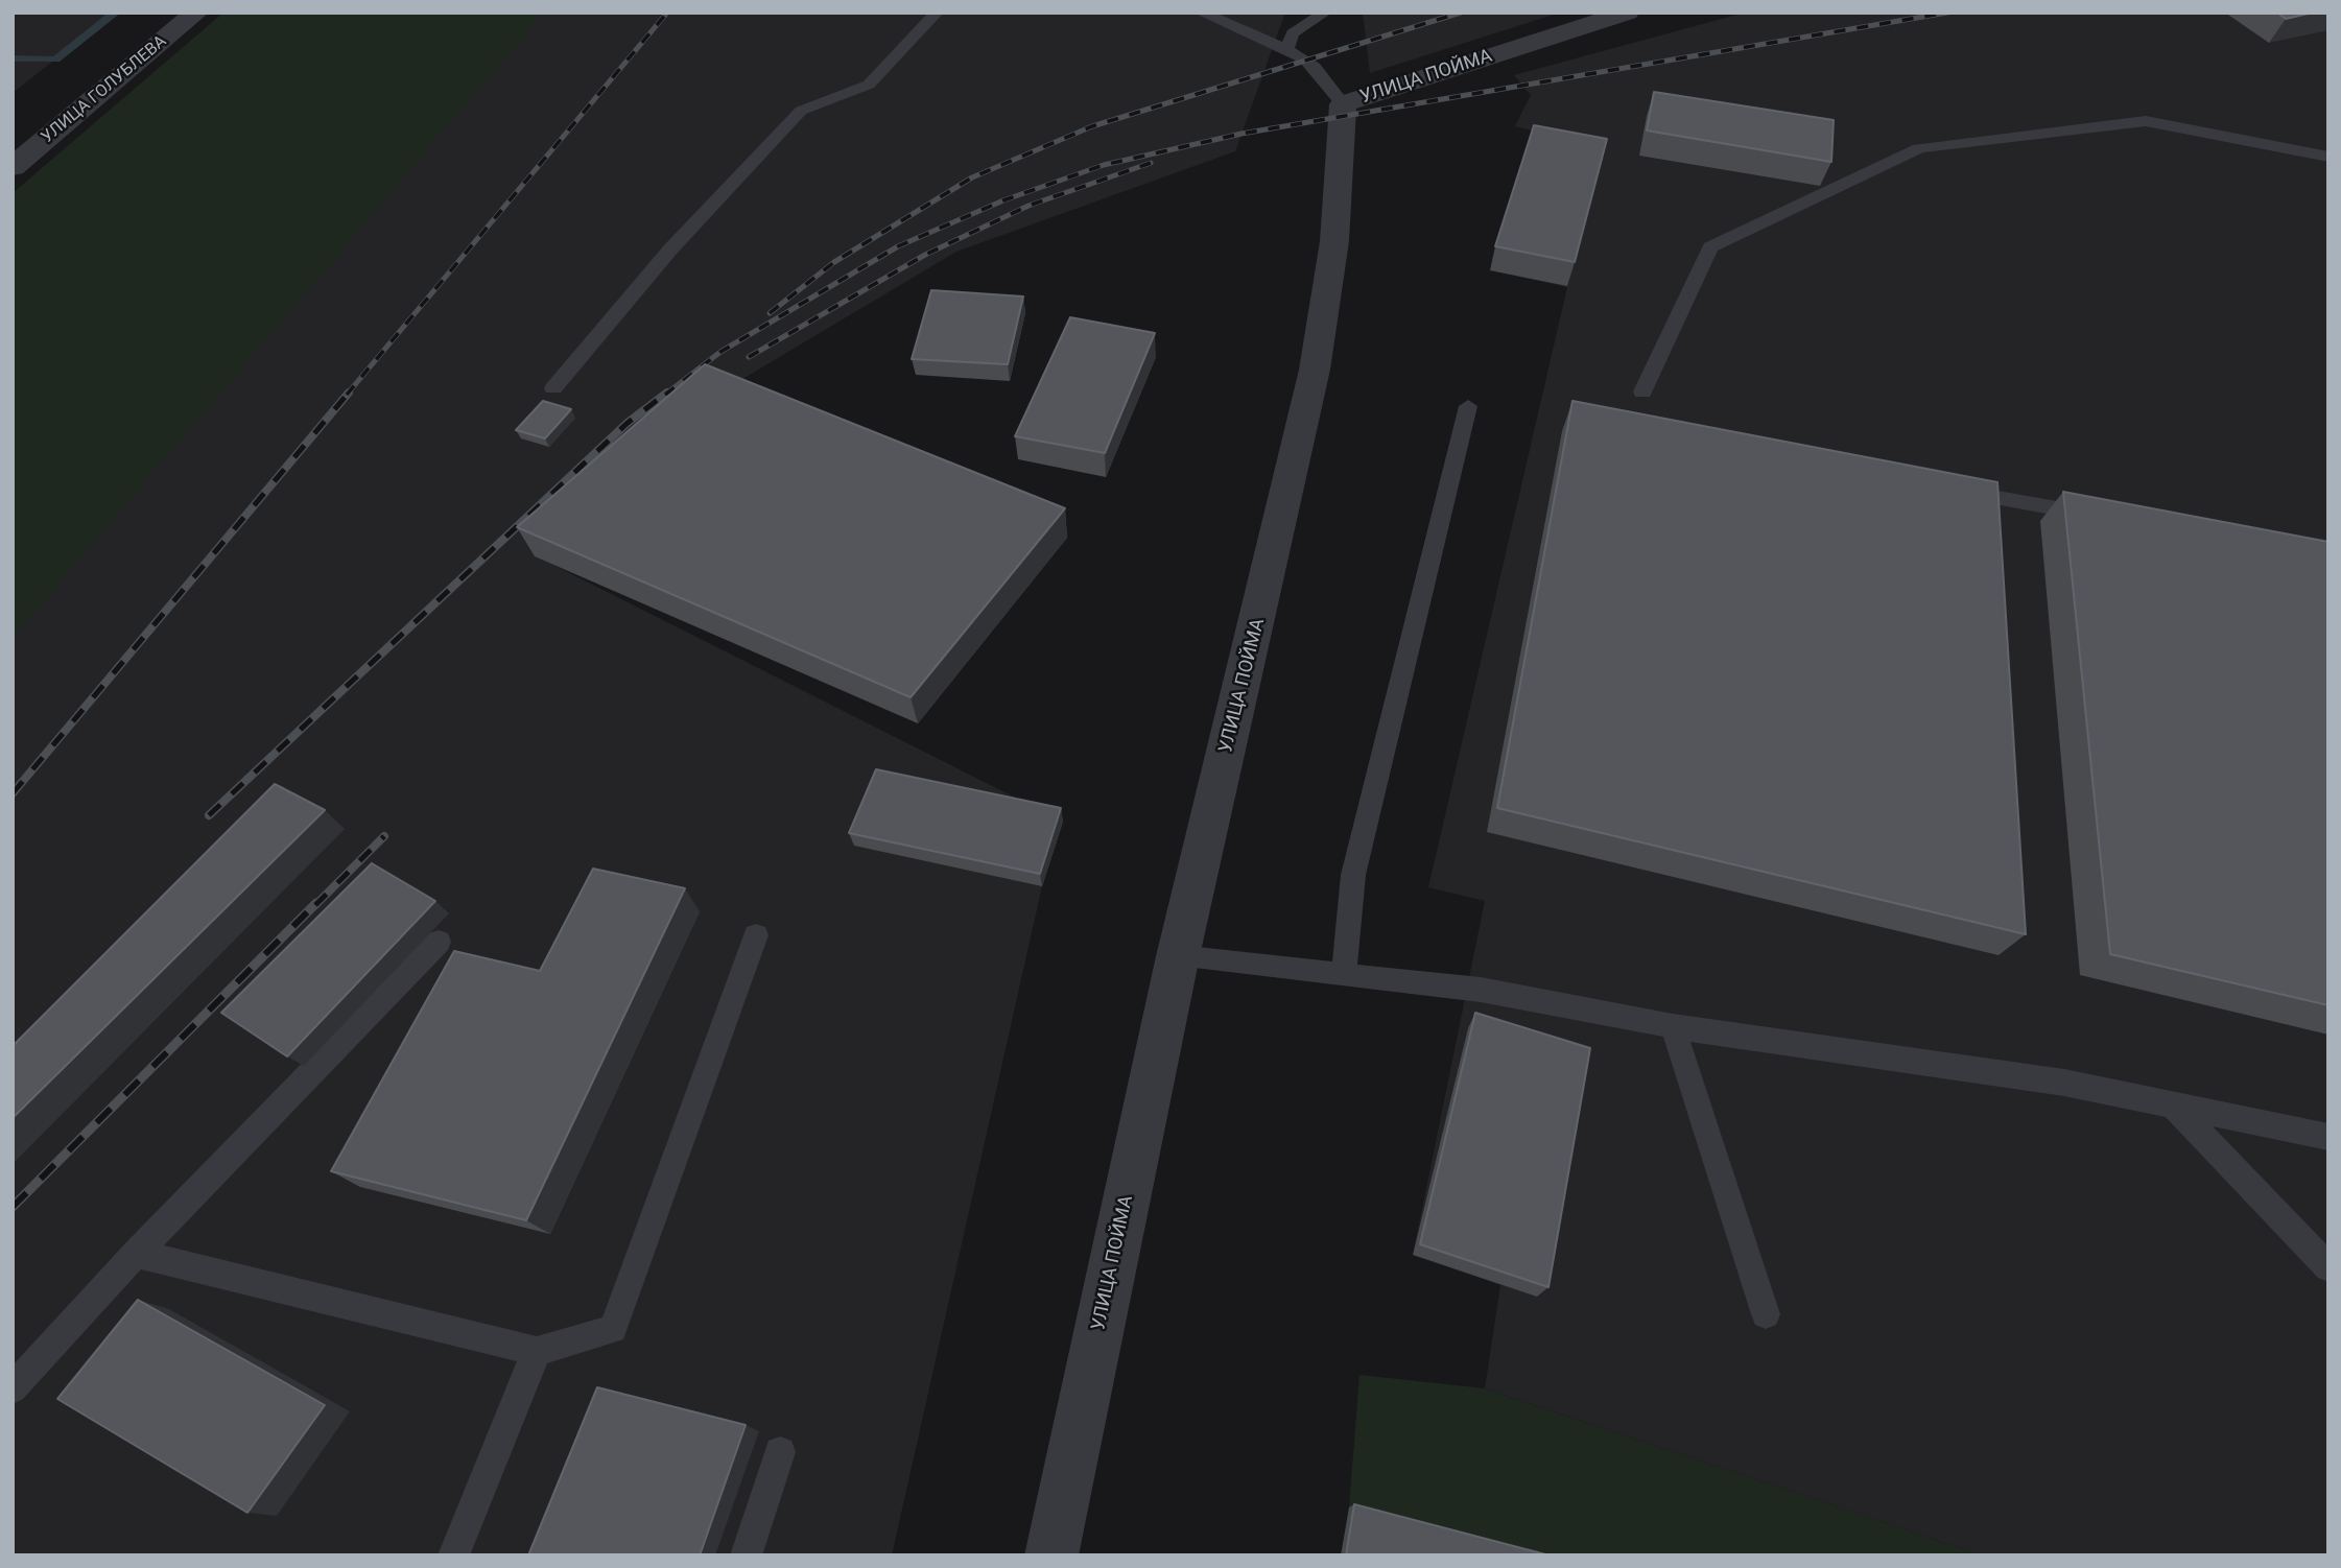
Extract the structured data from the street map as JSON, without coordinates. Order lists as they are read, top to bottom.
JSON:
{
  "streets": {
    "street": ["УЛИЦА ПОЙМА", "УЛИЦА ГОЛУБЛЕВА"]
  }
}
